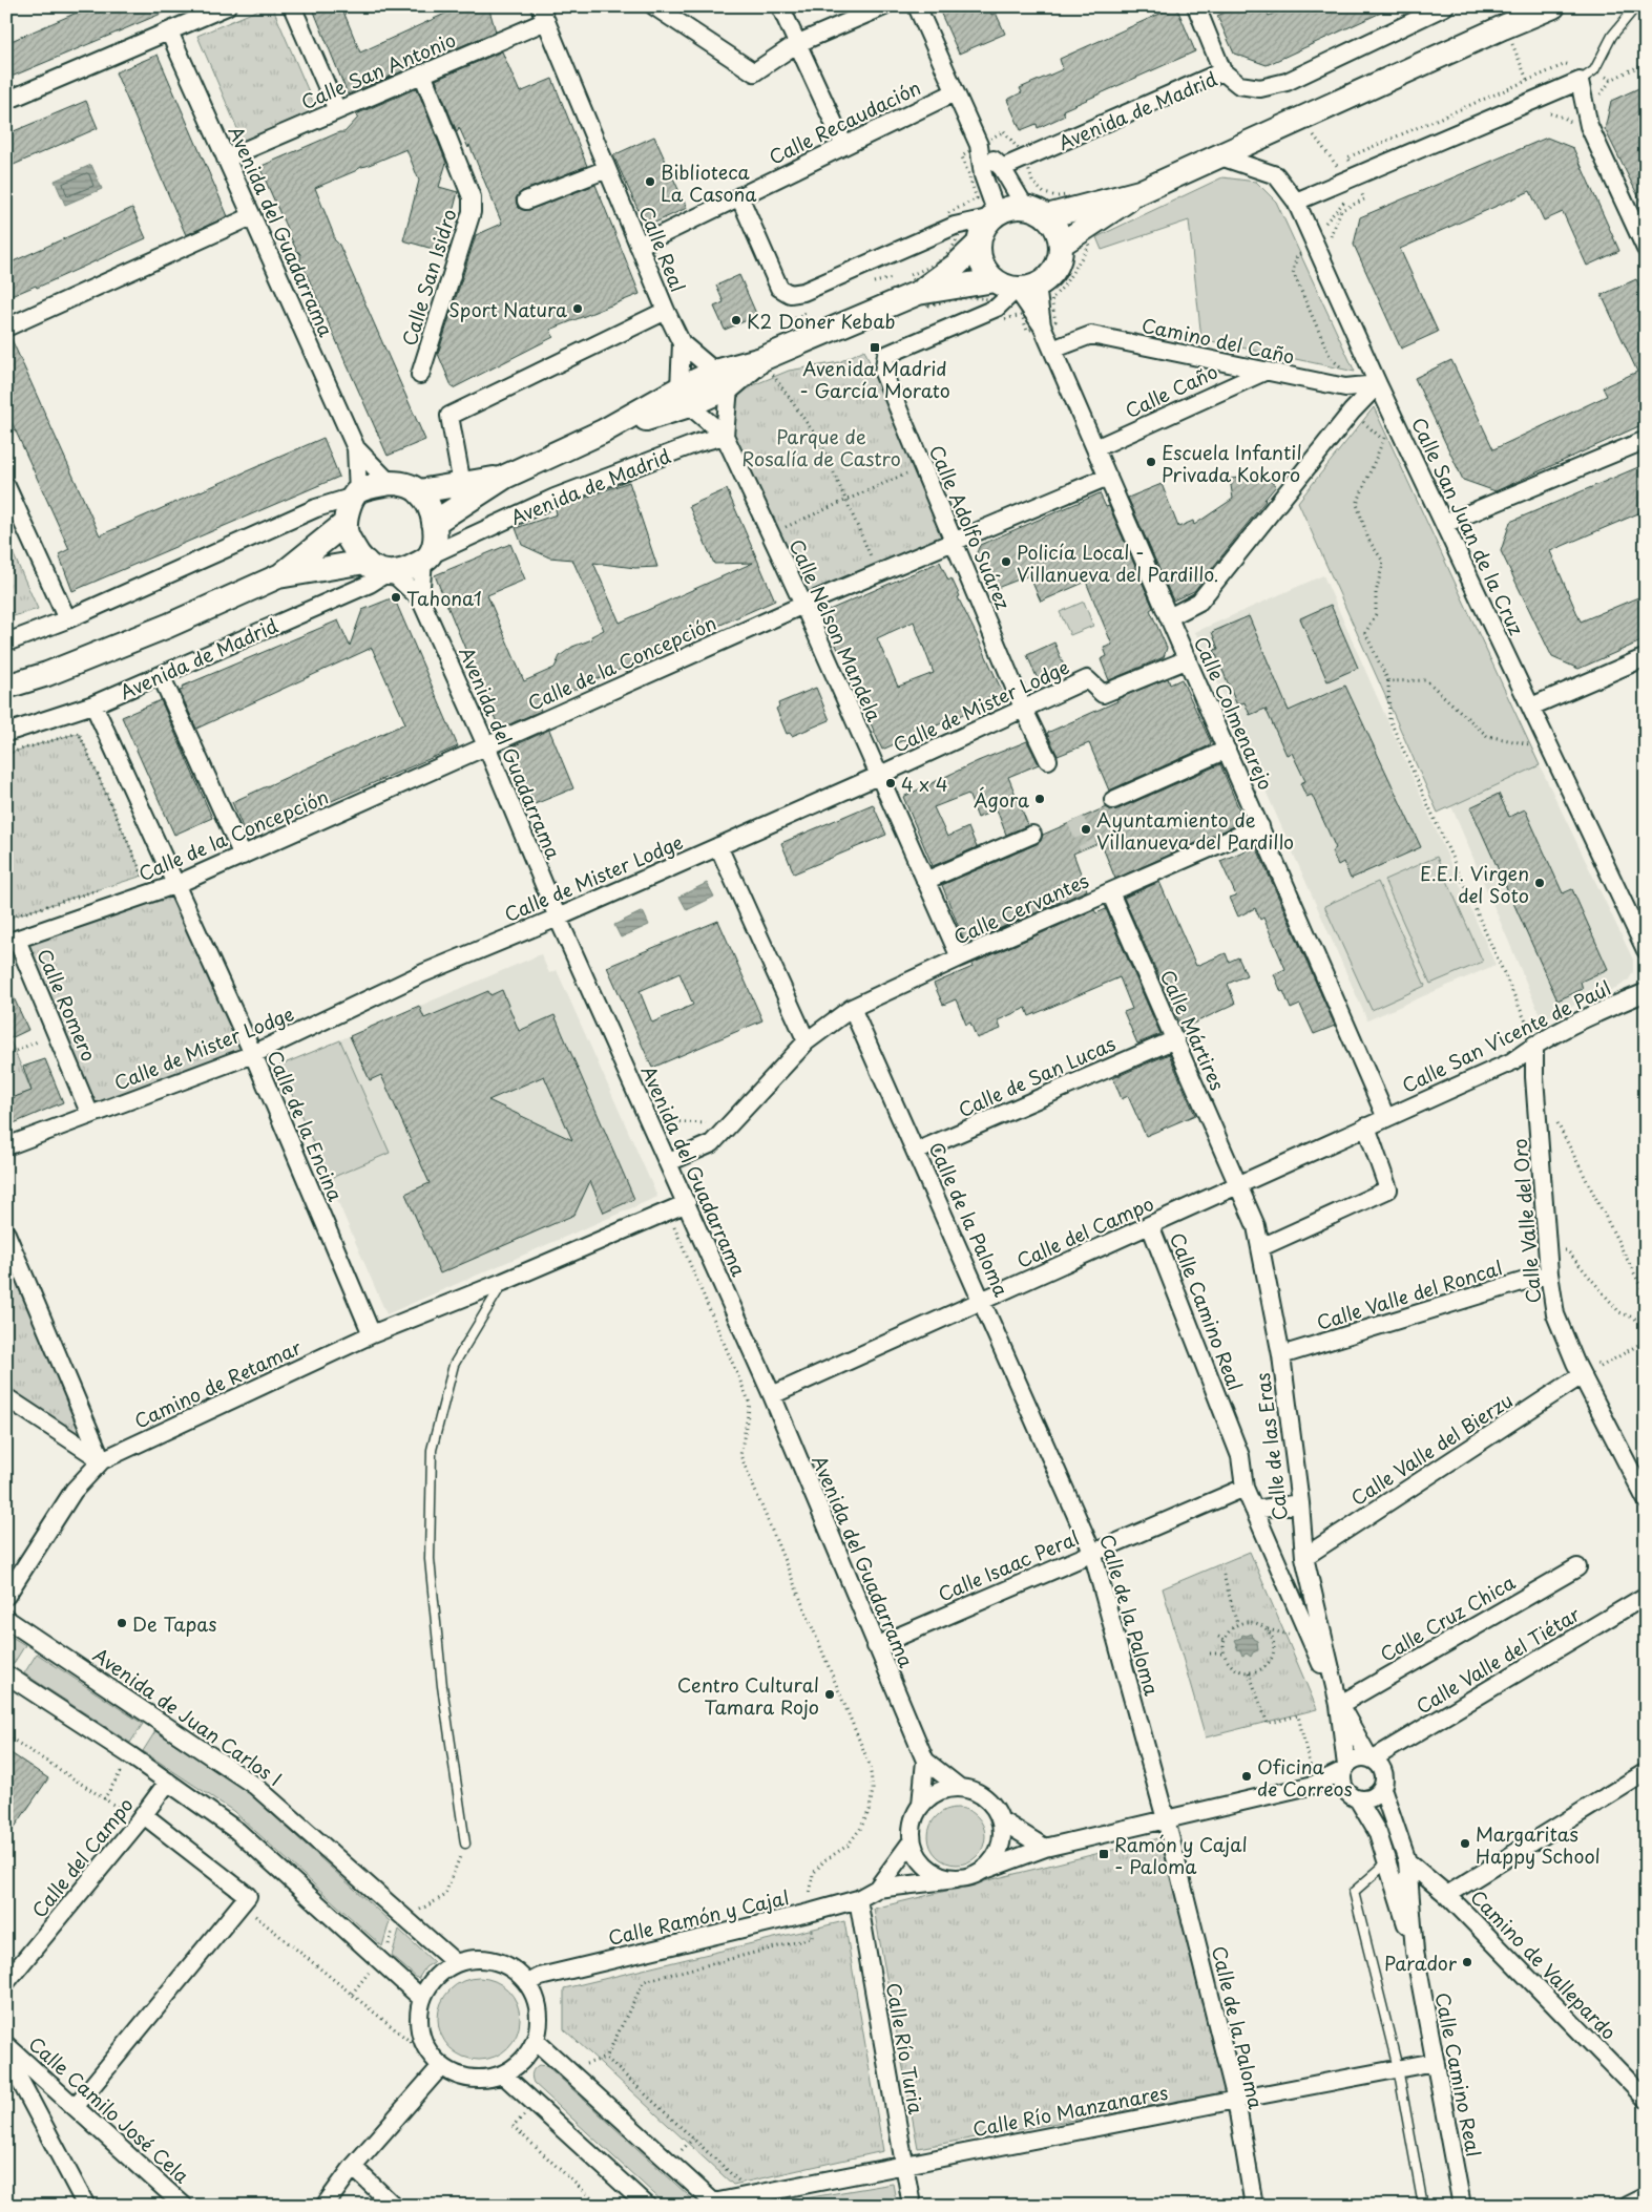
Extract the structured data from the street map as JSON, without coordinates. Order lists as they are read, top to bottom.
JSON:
{
  "streets": {
    "main road": ["Avenida de Madrid"],
    "street": [
      "Calle San Antonio",
      "Calle Recaudación",
      "Avenida del Guadarrama",
      "Calle Real",
      "Calle San Isidro",
      "Camino del Caño",
      "Calle Caño",
      "Calle San Juan de la Cruz",
      "Calle Adolfo Suárez",
      "Calle Nelson Mandela",
      "Calle de la Concepción",
      "Calle de Mister Lodge",
      "Calle Colmenarejo",
      "Calle Cervantes",
      "Calle Romero",
      "Calle Mártires",
      "Calle San Vicente de Paúl",
      "Calle de San Lucas",
      "Calle de la Encina",
      "Calle de la Paloma",
      "Calle Valle del Oro",
      "Calle del Campo",
      "Calle Valle del Roncal",
      "Calle Camino Real",
      "Camino de Retamar",
      "Calle de las Eras",
      "Calle Valle del Bierzu",
      "Calle Isaac Peral",
      "Calle Cruz Chica",
      "Calle Valle del Tiétar",
      "Avenida de Juan Carlos I",
      "Calle Ramón y Cajal",
      "Camino de Vallepardo",
      "Calle Río Turia",
      "Calle Camilo José Cela",
      "Calle Río Manzanares"
    ]
  },
  "crossings": [
    ["Calle San Antonio", "Avenida del Guadarrama"],
    ["Calle San Antonio", "Calle Real"],
    ["Calle San Antonio", "Calle San Isidro"],
    ["Avenida de Madrid", "Avenida del Guadarrama"],
    ["Avenida de Madrid", "Calle Real"],
    ["Avenida de Madrid", "Calle Adolfo Suárez"],
    ["Avenida de Madrid", "Calle Nelson Mandela"],
    ["Avenida de Madrid", "Calle Colmenarejo"],
    ["Avenida de Madrid", "Calle de la Encina"],
    ["Calle Recaudación", "Calle Real"],
    ["Avenida del Guadarrama", "Calle de la Concepción"],
    ["Avenida del Guadarrama", "Calle de Mister Lodge"],
    ["Avenida del Guadarrama", "Calle Cervantes"],
    ["Avenida del Guadarrama", "Calle del Campo"],
    ["Avenida del Guadarrama", "Camino de Retamar"],
    ["Avenida del Guadarrama", "Calle Isaac Peral"],
    ["Avenida del Guadarrama", "Calle Ramón y Cajal"],
    ["Camino del Caño", "Calle Caño"],
    ["Camino del Caño", "Calle San Juan de la Cruz"],
    ["Camino del Caño", "Calle Colmenarejo"],
    ["Calle Caño", "Calle Colmenarejo"],
    ["Calle Adolfo Suárez", "Calle de la Concepción"],
    ["Calle Adolfo Suárez", "Calle de Mister Lodge"],
    ["Calle Adolfo Suárez", "Calle Colmenarejo"],
    ["Calle Nelson Mandela", "Calle de la Concepción"],
    ["Calle Nelson Mandela", "Calle de Mister Lodge"],
    ["Calle Nelson Mandela", "Calle Cervantes"],
    ["Calle de la Concepción", "Calle Colmenarejo"],
    ["Calle de la Concepción", "Calle Romero"],
    ["Calle de la Concepción", "Calle de la Encina"],
    ["Calle de Mister Lodge", "Calle Colmenarejo"],
    ["Calle de Mister Lodge", "Calle Romero"],
    ["Calle de Mister Lodge", "Calle de la Encina"],
    ["Calle Colmenarejo", "Calle Cervantes"],
    ["Calle Colmenarejo", "Calle San Vicente de Paúl"],
    ["Calle Colmenarejo", "Calle del Campo"],
    ["Calle Cervantes", "Calle Mártires"],
    ["Calle Cervantes", "Calle de la Paloma"],
    ["Calle Mártires", "Calle de San Lucas"],
    ["Calle Mártires", "Calle del Campo"],
    ["Calle Mártires", "Calle de las Eras"],
    ["Calle San Vicente de Paúl", "Calle Valle del Oro"],
    ["Calle San Vicente de Paúl", "Calle del Campo"],
    ["Calle de San Lucas", "Calle de la Paloma"],
    ["Calle de la Encina", "Camino de Retamar"],
    ["Calle de la Paloma", "Calle del Campo"],
    ["Calle de la Paloma", "Calle Isaac Peral"],
    ["Calle de la Paloma", "Calle Río Manzanares"],
    ["Calle Valle del Oro", "Calle Valle del Roncal"],
    ["Calle Valle del Oro", "Calle Valle del Bierzu"],
    ["Calle del Campo", "Calle Camino Real"],
    ["Calle del Campo", "Calle de las Eras"],
    ["Calle Valle del Roncal", "Calle de las Eras"],
    ["Calle Camino Real", "Calle de las Eras"],
    ["Calle Camino Real", "Calle Isaac Peral"],
    ["Calle Camino Real", "Calle Cruz Chica"],
    ["Calle Camino Real", "Calle Valle del Tiétar"],
    ["Calle Camino Real", "Camino de Vallepardo"],
    ["Calle Camino Real", "Calle Río Manzanares"],
    ["Calle de las Eras", "Calle Valle del Bierzu"],
    ["Calle de las Eras", "Calle Cruz Chica"],
    ["Avenida de Juan Carlos I", "Calle Ramón y Cajal"],
    ["Calle Ramón y Cajal", "Calle Río Turia"],
    ["Calle Río Turia", "Calle Río Manzanares"]
  ],
  "parks": ["Parque de Rosalía de Castro"],
  "places": {
    "other": [
      "Biblioteca La Casona",
      "Sport Natura",
      "K2 Doner Kebab",
      "Escuela Infantil Privada Kokoro",
      "Policía Local - Villanueva del Pardillo.",
      "Tahona1",
      "4 x 4",
      "Ágora",
      "Ayuntamiento de Villanueva del Pardillo",
      "E.E.I. Virgen del Soto",
      "De Tapas",
      "Centro Cultural Tamara Rojo",
      "Oficina de Correos",
      "Margaritas Happy School",
      "Parador"
    ],
    "transit": ["Avenida Madrid - García Morato", "Ramón y Cajal - Paloma"]
  }
}
